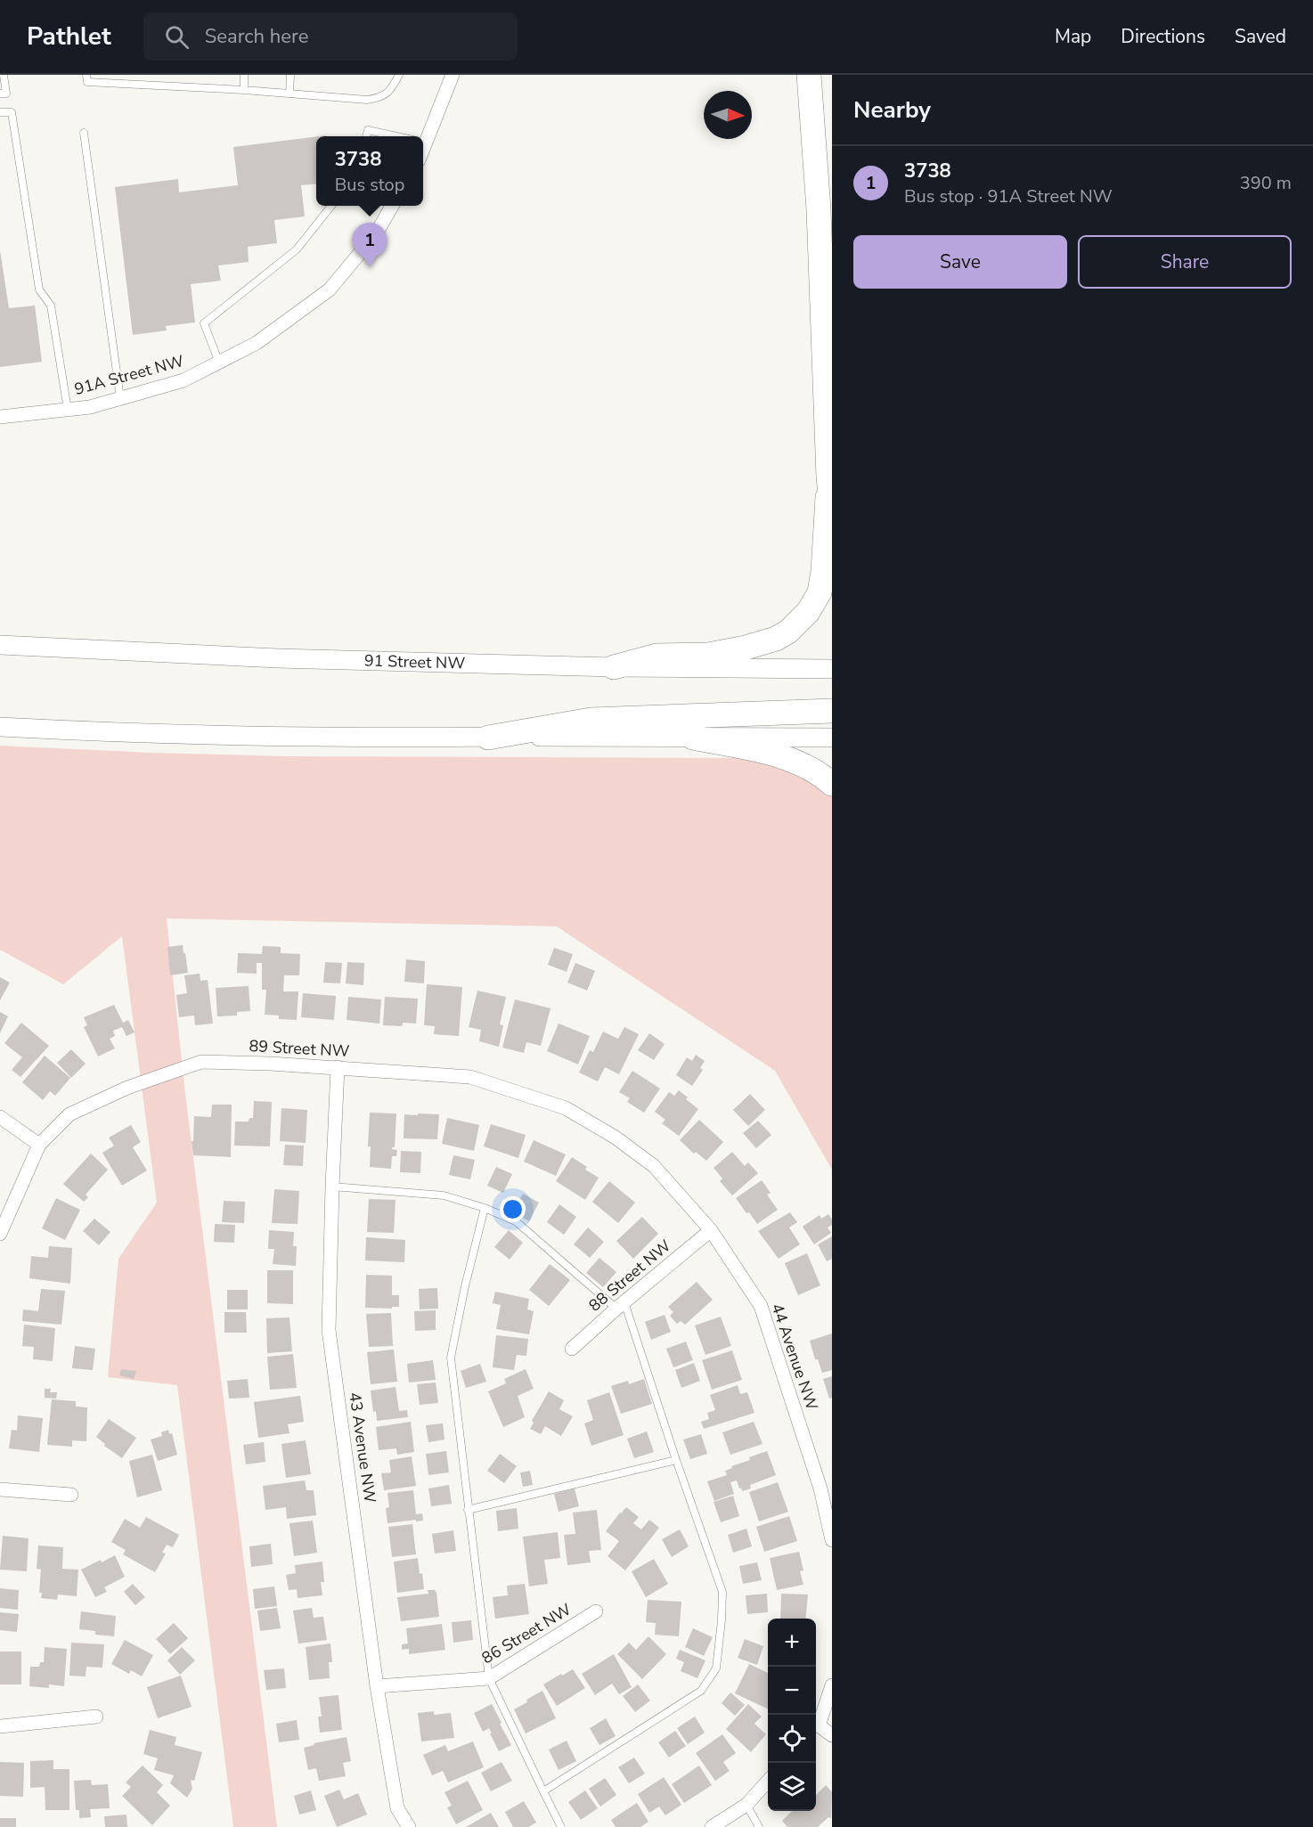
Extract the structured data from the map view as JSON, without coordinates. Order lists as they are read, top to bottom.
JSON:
{
  "streets": {
    "main road": ["91 Street NW"],
    "street": [
      "91A Street NW",
      "89 Street NW",
      "88 Street NW",
      "44 Avenue NW",
      "43 Avenue NW",
      "86 Street NW"
    ]
  },
  "crossings": [
    ["89 Street NW", "44 Avenue NW"],
    ["89 Street NW", "43 Avenue NW"],
    ["88 Street NW", "44 Avenue NW"],
    ["43 Avenue NW", "86 Street NW"]
  ],
  "north": "right",
  "page": {
    "header": "Pathlet",
    "search": "Search here",
    "nav": ["Map", "Directions", "Saved"],
    "heading": "Nearby",
    "popup": ["3738", "Bus stop"],
    "list": [
      {
        "mark": "1",
        "name": "3738",
        "note": "Bus stop · 91A Street NW",
        "value": "390 m"
      }
    ],
    "buttons": ["Save", "Share"],
    "pins": "1",
    "map_buttons": ["+", "−"]
  }
}
